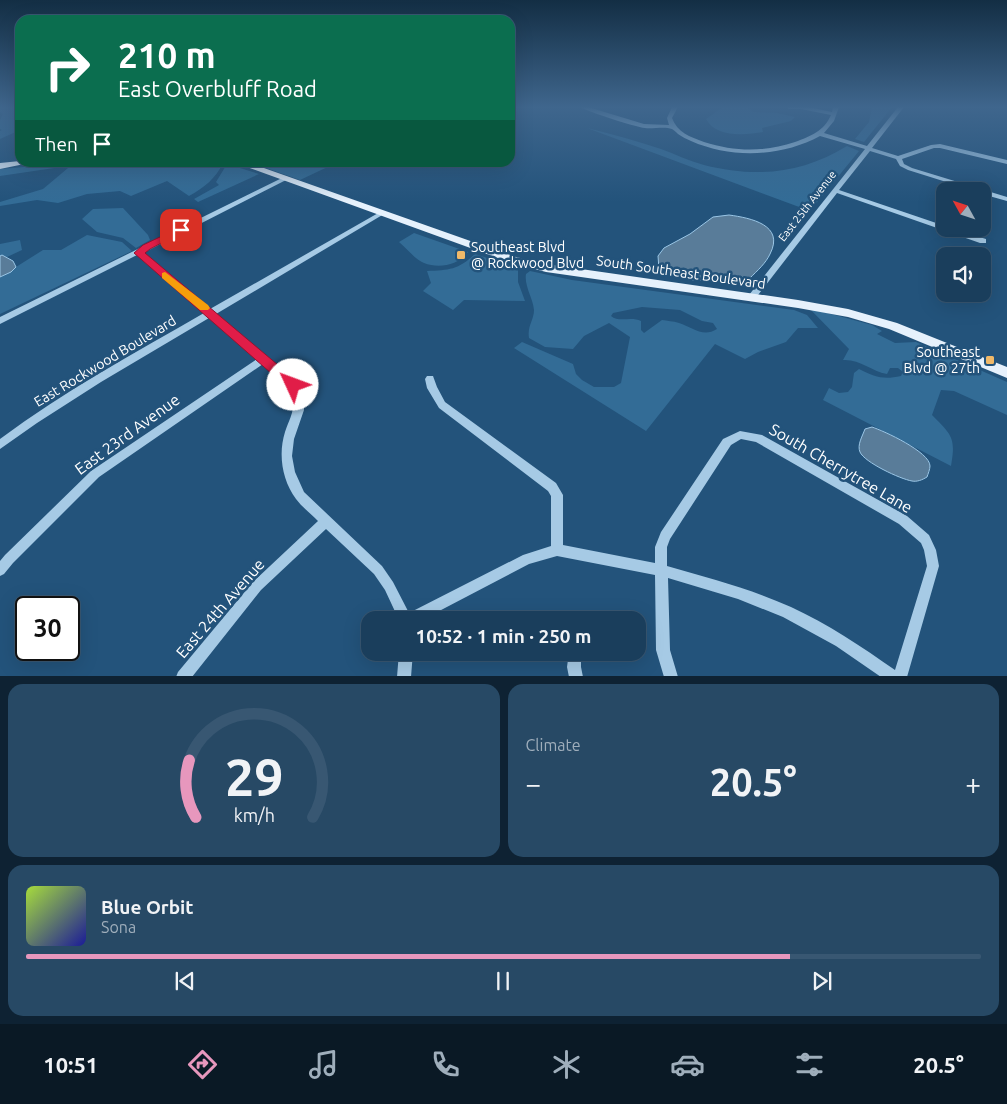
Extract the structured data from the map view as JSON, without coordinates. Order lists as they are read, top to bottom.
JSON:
{
  "streets": {
    "main road": ["South Southeast Boulevard"],
    "street": [
      "East 25th Avenue",
      "East Rockwood Boulevard",
      "East 23rd Avenue",
      "South Cherrytree Lane",
      "East 24th Avenue"
    ]
  },
  "crossings": [
    ["East 25th Avenue", "South Southeast Boulevard"],
    ["South Southeast Boulevard", "East Rockwood Boulevard"]
  ],
  "places": {
    "transit": ["Southeast Blvd @ Rockwood Blvd", "Southeast Blvd @ 27th"]
  },
  "north": "top left",
  "page": {
    "turn": ["210 m", "East Overbluff Road"],
    "then": "Then",
    "limit": "30",
    "trip": "10:52 · 1 min · 250 m",
    "tile": "Climate",
    "heat": ["−", "20.5°", "+"],
    "song": ["Blue Orbit", "Sona"],
    "tabs": ["10:51", "20.5°"],
    "gauge": ["29", "km/h"]
  }
}
